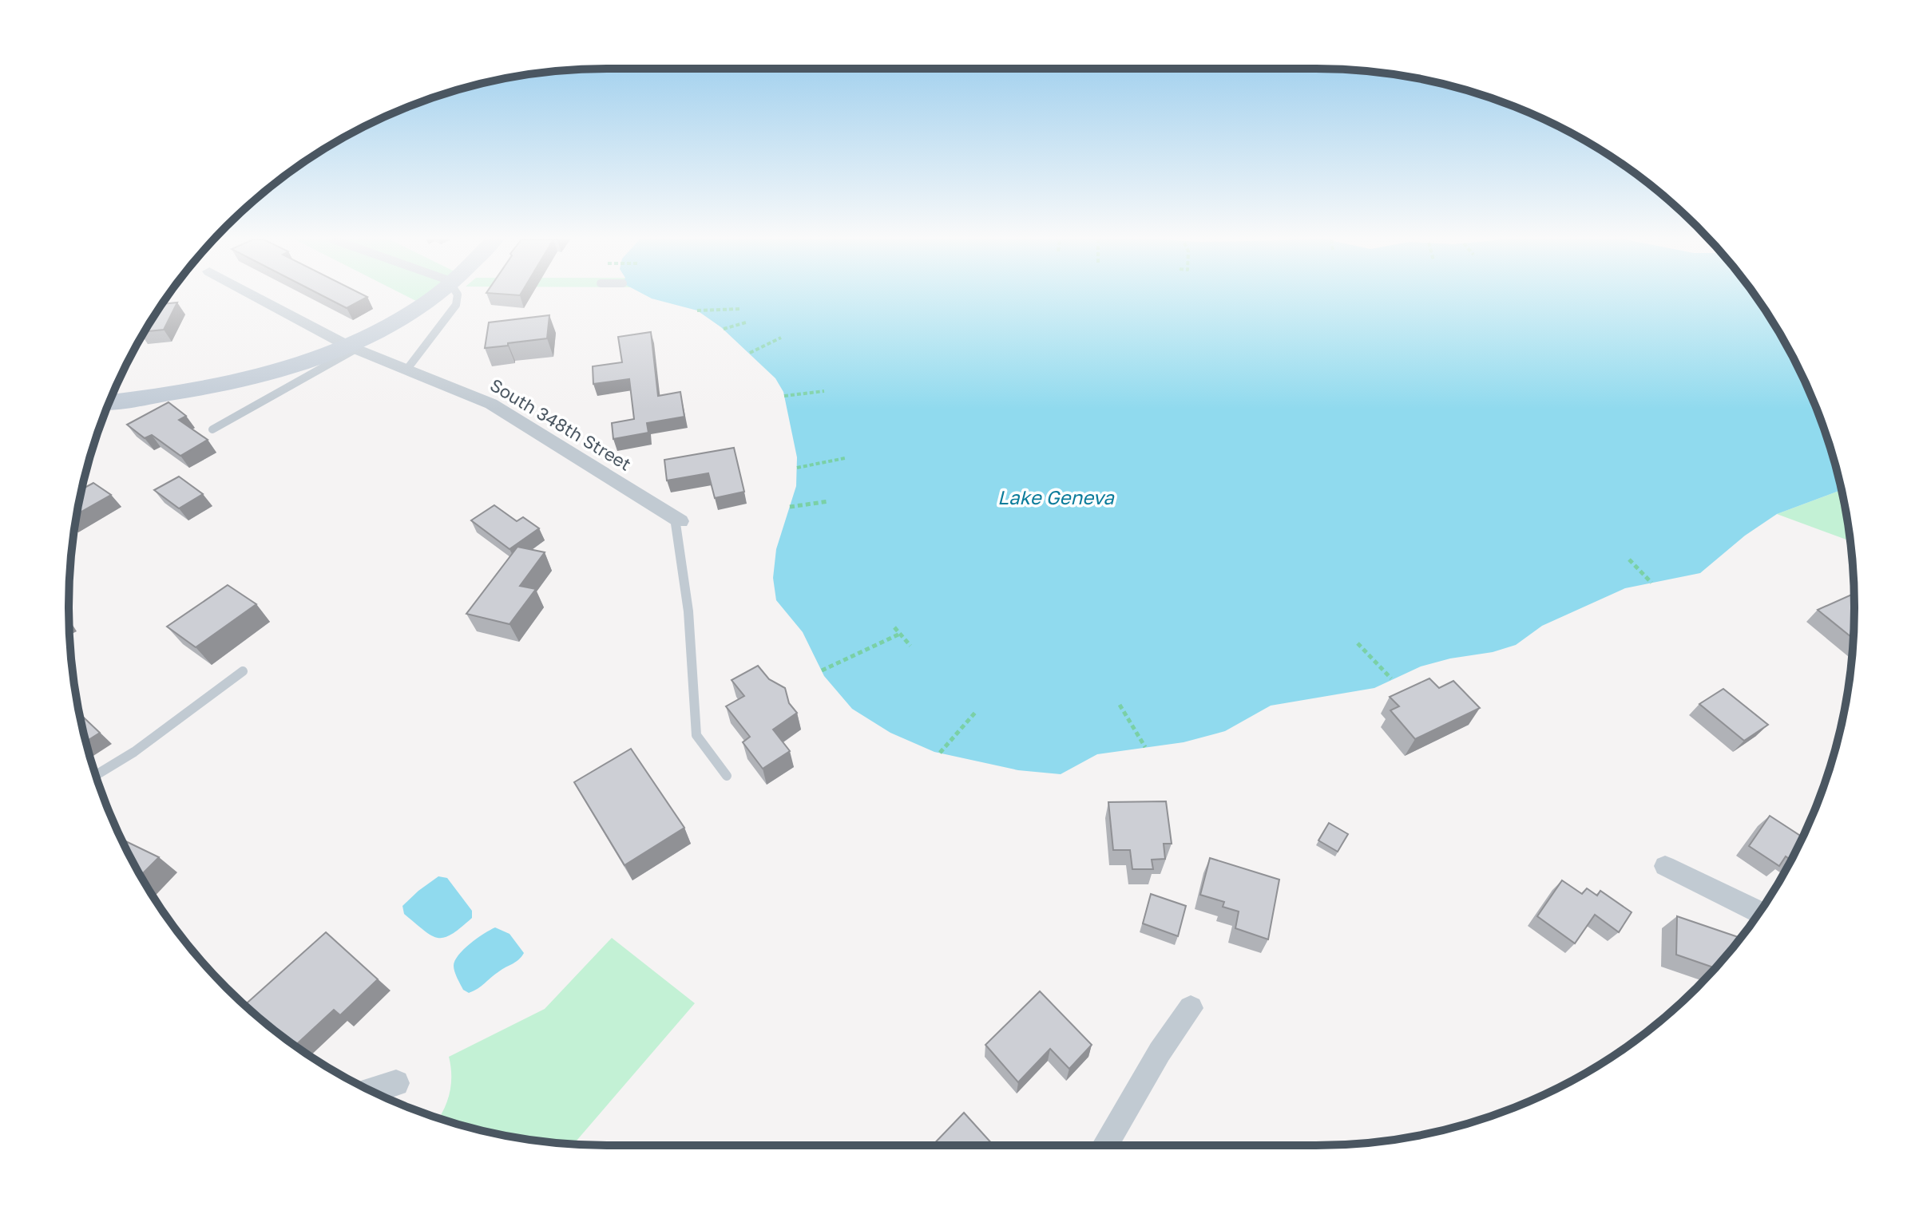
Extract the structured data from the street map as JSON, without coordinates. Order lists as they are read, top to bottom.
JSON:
{
  "streets": {
    "street": ["South 348th Street"]
  },
  "water": ["Lake Geneva"]
}
